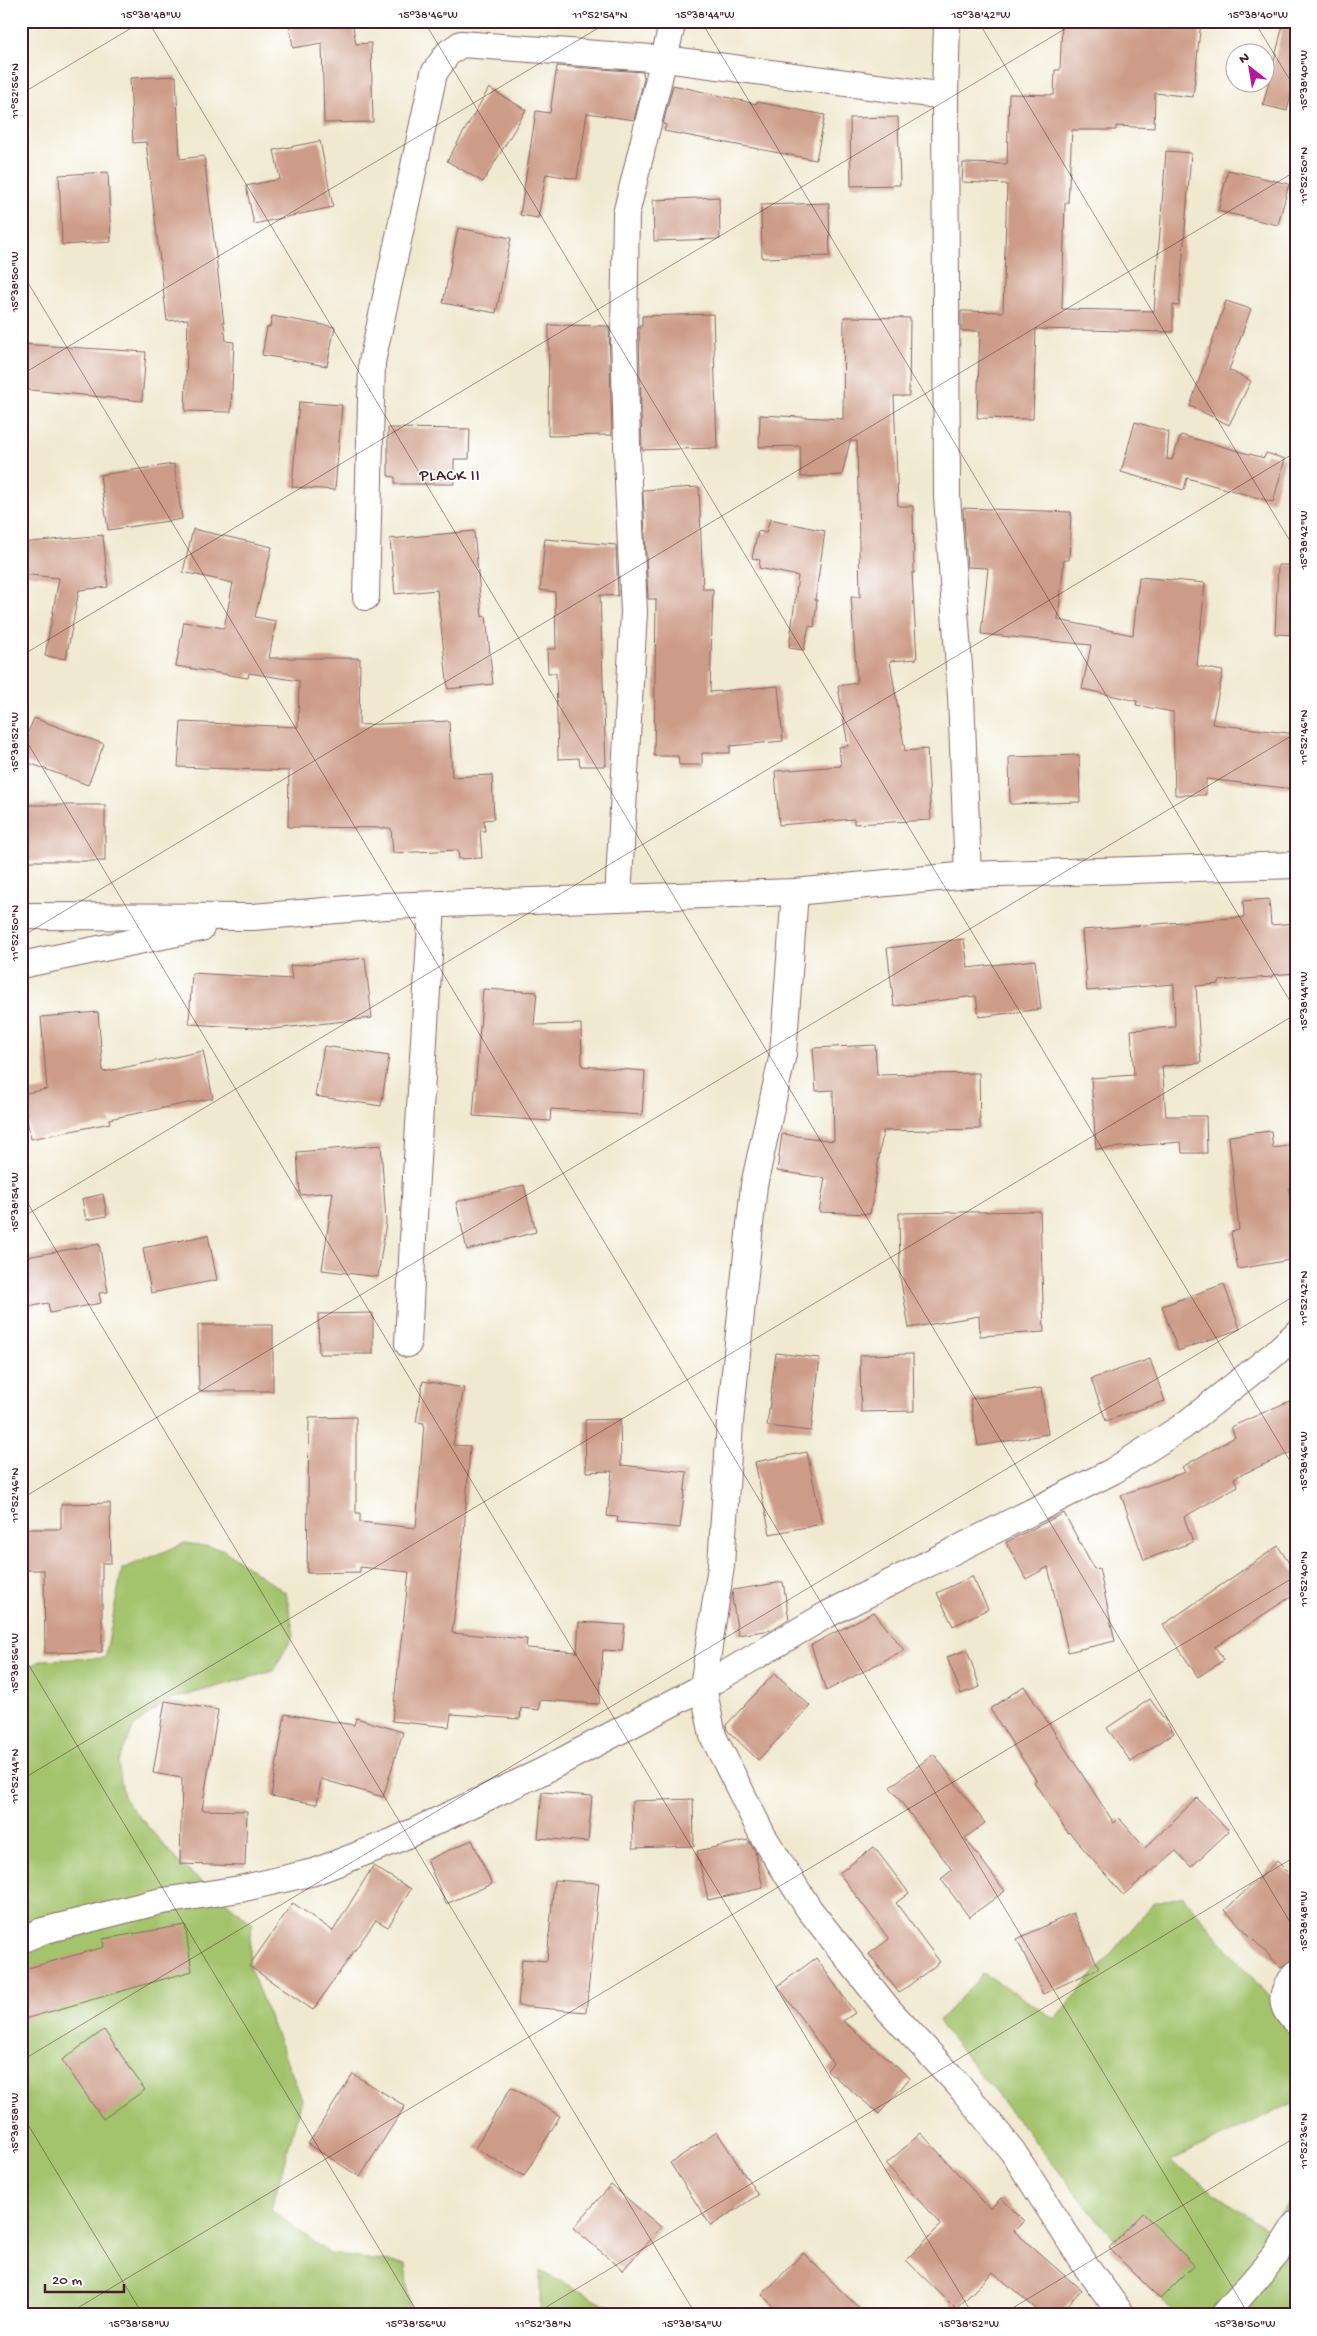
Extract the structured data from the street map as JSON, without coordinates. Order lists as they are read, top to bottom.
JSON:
{
  "districts": ["PLACK II"],
  "scale_bar": "20 m",
  "north": "top left",
  "coordinates": [
    "15°38'48\"W",
    "15°38'46\"W",
    "11°52'54\"N",
    "15°38'44\"W",
    "15°38'42\"W",
    "15°38'40\"W",
    "11°52'56\"N",
    "11°52'50\"N",
    "15°38'50\"W",
    "11°52'46\"N",
    "15°38'52\"W",
    "15°38'54\"W",
    "11°52'42\"N",
    "11°52'40\"N",
    "15°38'56\"W",
    "11°52'44\"N",
    "15°38'58\"W",
    "11°52'36\"N",
    "11°52'38\"N"
  ]
}
